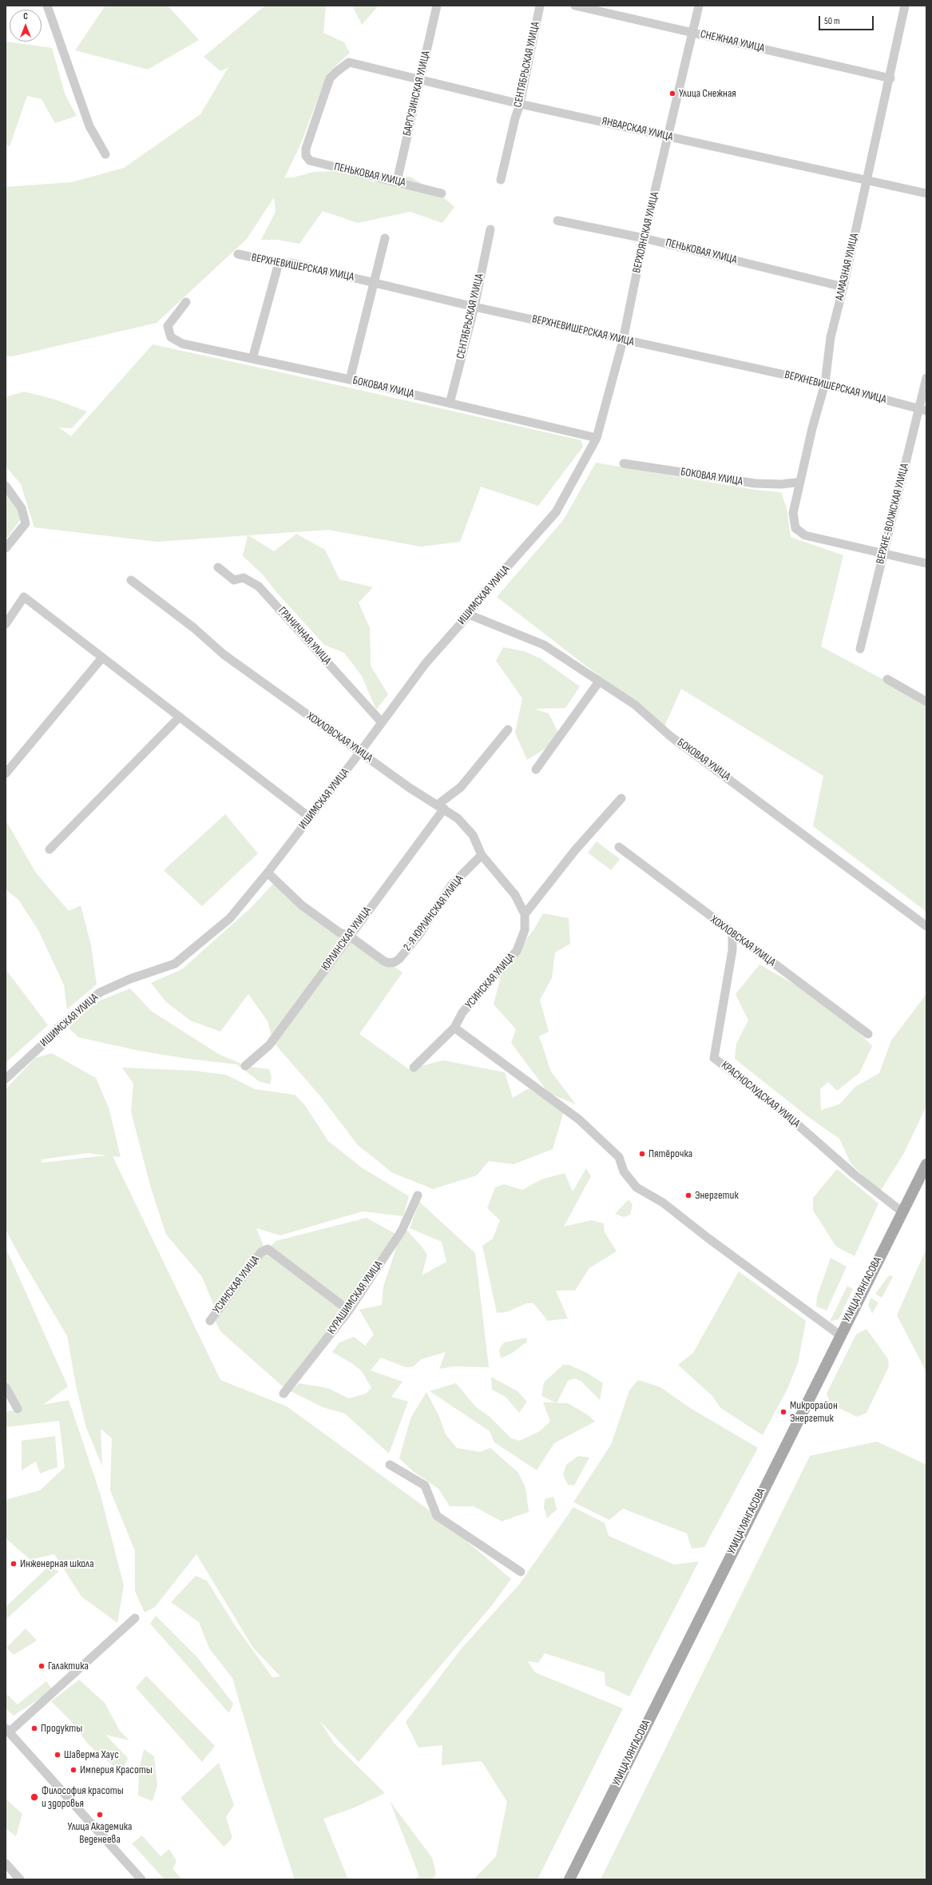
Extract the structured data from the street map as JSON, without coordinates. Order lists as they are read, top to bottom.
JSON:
{
  "streets": {
    "main road": ["УЛИЦА ЛЯНГАСОВА"],
    "street": [
      "СНЕЖНАЯ УЛИЦА",
      "СЕНТЯБРЬСКАЯ УЛИЦА",
      "БАРГУЗИНСКАЯ УЛИЦА",
      "ЯНВАРСКАЯ УЛИЦА",
      "ПЕНЬКОВАЯ УЛИЦА",
      "ВЕРХОЯНСКАЯ УЛИЦА",
      "АЛМАЗНАЯ УЛИЦА",
      "ВЕРХНЕВИШЕРСКАЯ УЛИЦА",
      "БОКОВАЯ УЛИЦА",
      "ВЕРХНЕ-ВОЛЖСКАЯ УЛИЦА",
      "ИШИМСКАЯ УЛИЦА",
      "ГРАНИЧНАЯ УЛИЦА",
      "ХОХЛОВСКАЯ УЛИЦА",
      "2-Я ЮРЛИНСКАЯ УЛИЦА",
      "ЮРЛИНСКАЯ УЛИЦА",
      "УСИНСКАЯ УЛИЦА",
      "КРАСНОСЛУДСКАЯ УЛИЦА",
      "КУРАШИМСКАЯ УЛИЦА"
    ]
  },
  "crossings": [
    ["СНЕЖНАЯ УЛИЦА", "ВЕРХОЯНСКАЯ УЛИЦА"],
    ["СНЕЖНАЯ УЛИЦА", "АЛМАЗНАЯ УЛИЦА"],
    ["СЕНТЯБРЬСКАЯ УЛИЦА", "ЯНВАРСКАЯ УЛИЦА"],
    ["СЕНТЯБРЬСКАЯ УЛИЦА", "ВЕРХНЕВИШЕРСКАЯ УЛИЦА"],
    ["СЕНТЯБРЬСКАЯ УЛИЦА", "БОКОВАЯ УЛИЦА"],
    ["БАРГУЗИНСКАЯ УЛИЦА", "ЯНВАРСКАЯ УЛИЦА"],
    ["БАРГУЗИНСКАЯ УЛИЦА", "ПЕНЬКОВАЯ УЛИЦА"],
    ["ЯНВАРСКАЯ УЛИЦА", "ПЕНЬКОВАЯ УЛИЦА"],
    ["ЯНВАРСКАЯ УЛИЦА", "ВЕРХОЯНСКАЯ УЛИЦА"],
    ["ЯНВАРСКАЯ УЛИЦА", "АЛМАЗНАЯ УЛИЦА"],
    ["ПЕНЬКОВАЯ УЛИЦА", "ВЕРХОЯНСКАЯ УЛИЦА"],
    ["ПЕНЬКОВАЯ УЛИЦА", "АЛМАЗНАЯ УЛИЦА"],
    ["ВЕРХОЯНСКАЯ УЛИЦА", "ВЕРХНЕВИШЕРСКАЯ УЛИЦА"],
    ["ВЕРХОЯНСКАЯ УЛИЦА", "БОКОВАЯ УЛИЦА"],
    ["ВЕРХОЯНСКАЯ УЛИЦА", "ИШИМСКАЯ УЛИЦА"],
    ["АЛМАЗНАЯ УЛИЦА", "ВЕРХНЕВИШЕРСКАЯ УЛИЦА"],
    ["АЛМАЗНАЯ УЛИЦА", "БОКОВАЯ УЛИЦА"],
    ["АЛМАЗНАЯ УЛИЦА", "ВЕРХНЕ-ВОЛЖСКАЯ УЛИЦА"],
    ["ВЕРХНЕВИШЕРСКАЯ УЛИЦА", "ВЕРХНЕ-ВОЛЖСКАЯ УЛИЦА"],
    ["БОКОВАЯ УЛИЦА", "ИШИМСКАЯ УЛИЦА"],
    ["ИШИМСКАЯ УЛИЦА", "ГРАНИЧНАЯ УЛИЦА"],
    ["ИШИМСКАЯ УЛИЦА", "ХОХЛОВСКАЯ УЛИЦА"],
    ["ХОХЛОВСКАЯ УЛИЦА", "2-Я ЮРЛИНСКАЯ УЛИЦА"],
    ["ХОХЛОВСКАЯ УЛИЦА", "ЮРЛИНСКАЯ УЛИЦА"],
    ["ХОХЛОВСКАЯ УЛИЦА", "УСИНСКАЯ УЛИЦА"],
    ["ХОХЛОВСКАЯ УЛИЦА", "КРАСНОСЛУДСКАЯ УЛИЦА"],
    ["2-Я ЮРЛИНСКАЯ УЛИЦА", "ЮРЛИНСКАЯ УЛИЦА"],
    ["УСИНСКАЯ УЛИЦА", "КУРАШИМСКАЯ УЛИЦА"],
    ["КРАСНОСЛУДСКАЯ УЛИЦА", "УЛИЦА ЛЯНГАСОВА"]
  ],
  "places": [
    "Улица Снежная",
    "Пятёрочка",
    "Энергетик",
    "Микрорайон Энергетик",
    "Инженерная школа",
    "Галактика",
    "Продукты",
    "Шаверма Хаус",
    "Империя Красоты",
    "Философия красоты и здоровья",
    "Улица Академика Веденеева"
  ],
  "scale_bar": "50 m",
  "north": "top"
}
